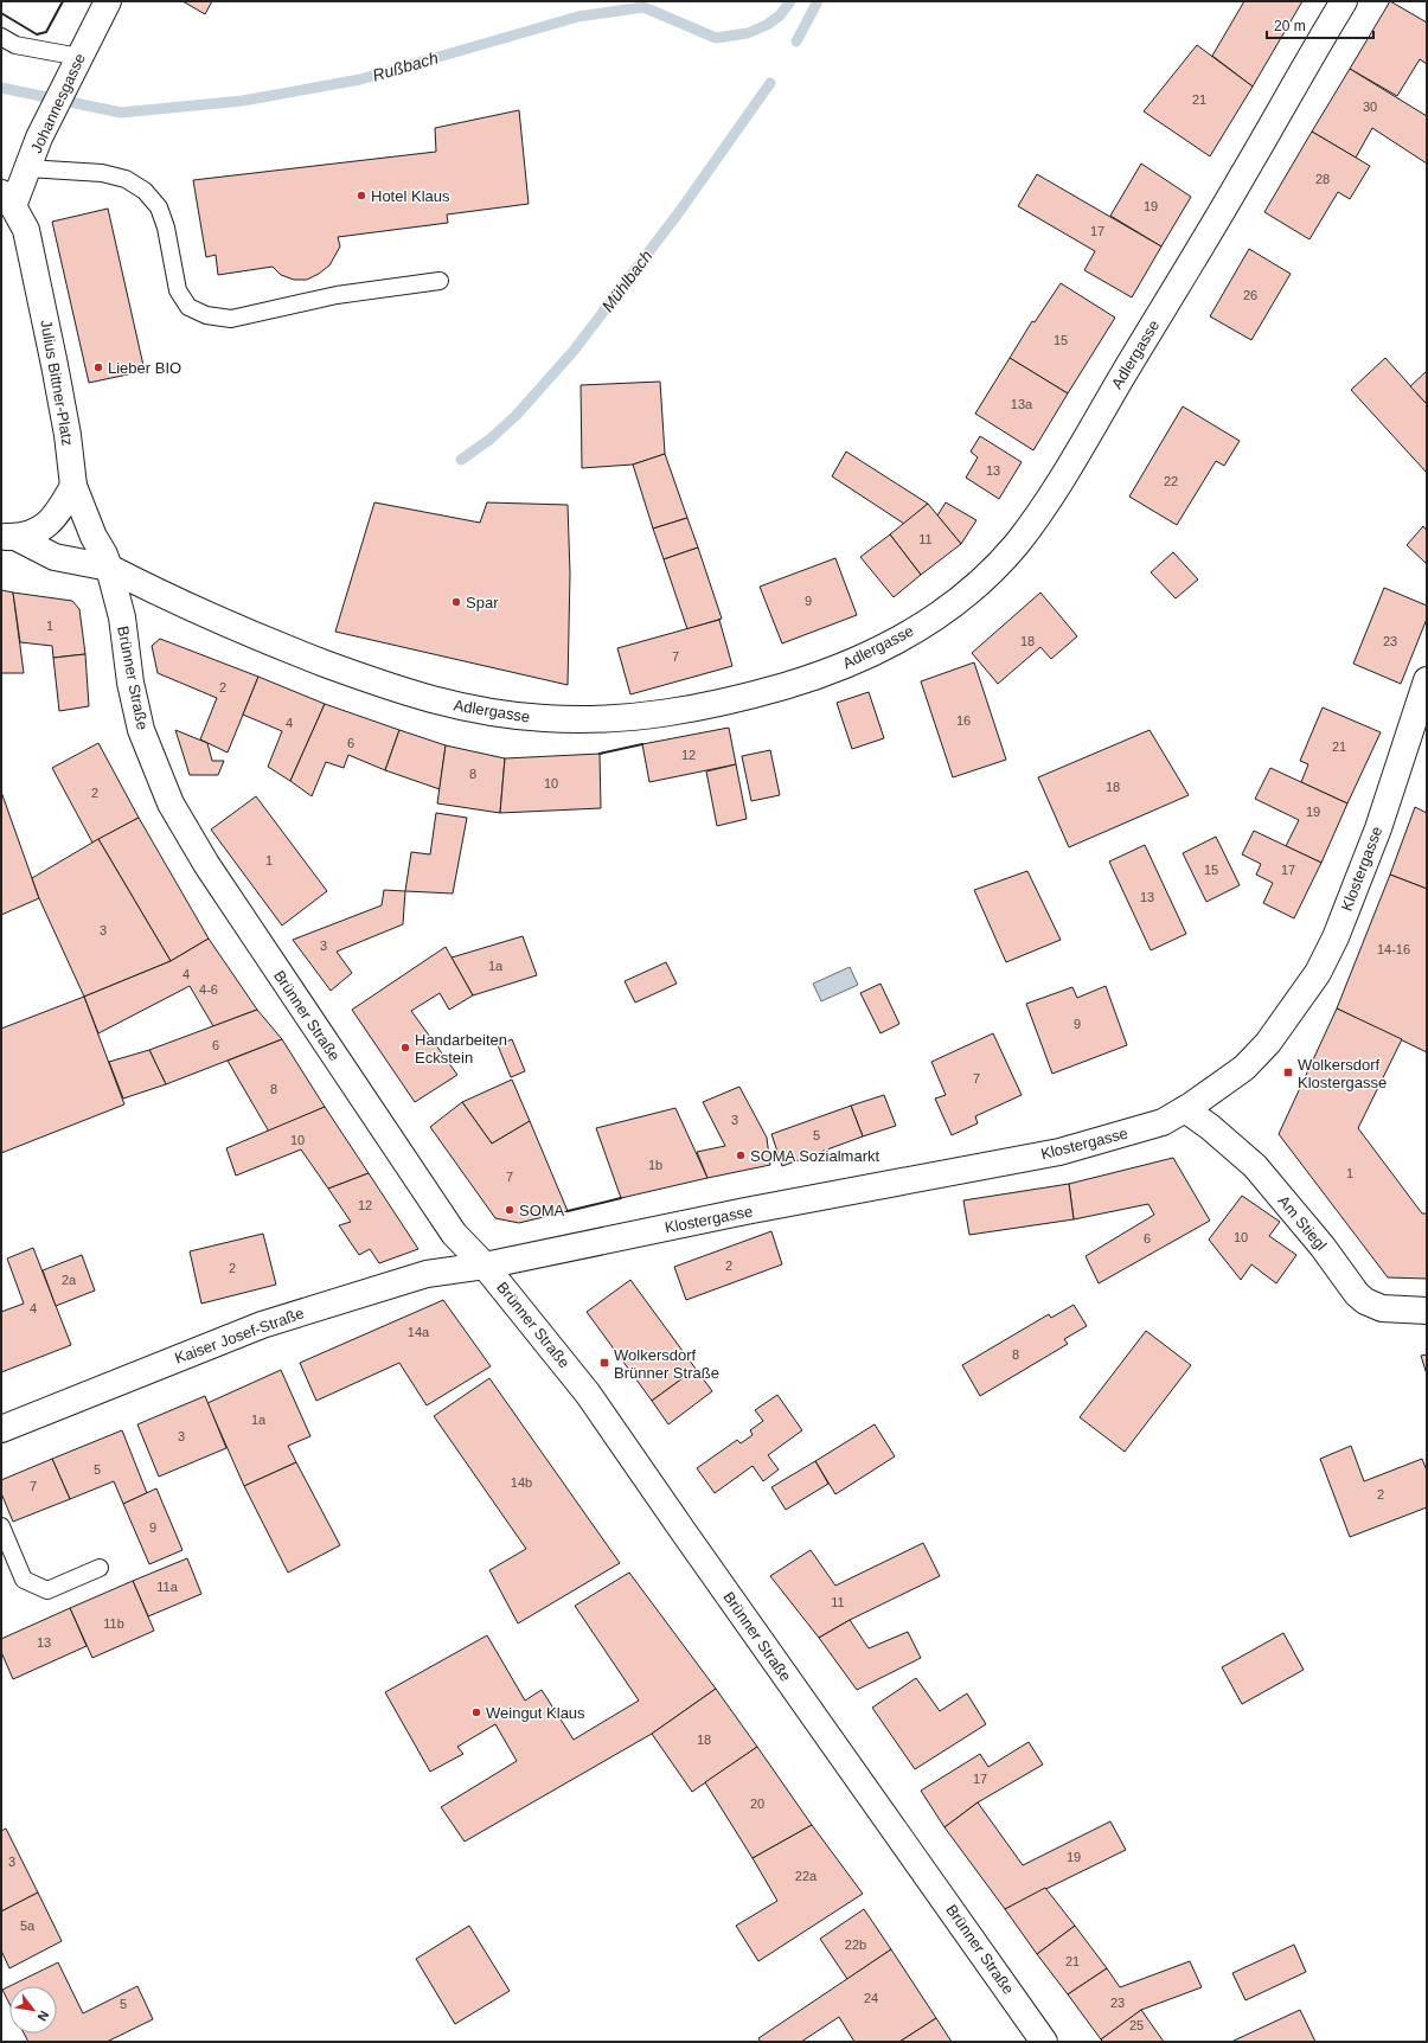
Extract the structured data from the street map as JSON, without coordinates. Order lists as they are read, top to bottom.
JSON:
{
  "streets": {
    "main road": [
      "Johannesgasse",
      "Adlergasse",
      "Julius Bittner-Platz",
      "Brünner Straße",
      "Klostergasse",
      "Am Stiegl",
      "Kaiser Josef-Straße"
    ]
  },
  "crossings": [
    ["Johannesgasse", "Julius Bittner-Platz"],
    ["Adlergasse", "Julius Bittner-Platz"],
    ["Adlergasse", "Brünner Straße"],
    ["Julius Bittner-Platz", "Brünner Straße"],
    ["Brünner Straße", "Klostergasse"],
    ["Brünner Straße", "Kaiser Josef-Straße"],
    ["Klostergasse", "Am Stiegl"],
    ["Klostergasse", "Kaiser Josef-Straße"]
  ],
  "water": ["Rußbach", "Mühlbach"],
  "places": {
    "other": [
      "Hotel Klaus",
      "Lieber BIO",
      "Spar",
      "Handarbeiten Eckstein",
      "SOMA Sozialmarkt",
      "SOMA",
      "Weingut Klaus"
    ],
    "transit": ["Wolkersdorf Klostergasse", "Wolkersdorf Brünner Straße"]
  },
  "house_numbers": [
    "21",
    "30",
    "28",
    "19",
    "17",
    "26",
    "15",
    "13a",
    "13",
    "22",
    "11",
    "9",
    "1",
    "18",
    "23",
    "7",
    "2",
    "16",
    "4",
    "6",
    "21",
    "12",
    "8",
    "10",
    "18",
    "2",
    "19",
    "1",
    "15",
    "17",
    "13",
    "3",
    "3",
    "14-16",
    "1a",
    "4",
    "4-6",
    "9",
    "6",
    "7",
    "8",
    "3",
    "5",
    "10",
    "1b",
    "1",
    "7",
    "12",
    "10",
    "6",
    "2",
    "2",
    "2a",
    "4",
    "14a",
    "8",
    "1a",
    "3",
    "5",
    "14b",
    "7",
    "2",
    "9",
    "11a",
    "11",
    "11b",
    "13",
    "18",
    "17",
    "20",
    "19",
    "3",
    "22a",
    "5a",
    "22b",
    "21",
    "24",
    "23",
    "5",
    "25"
  ],
  "scale_bar": "20 m",
  "north": "bottom right"
}
